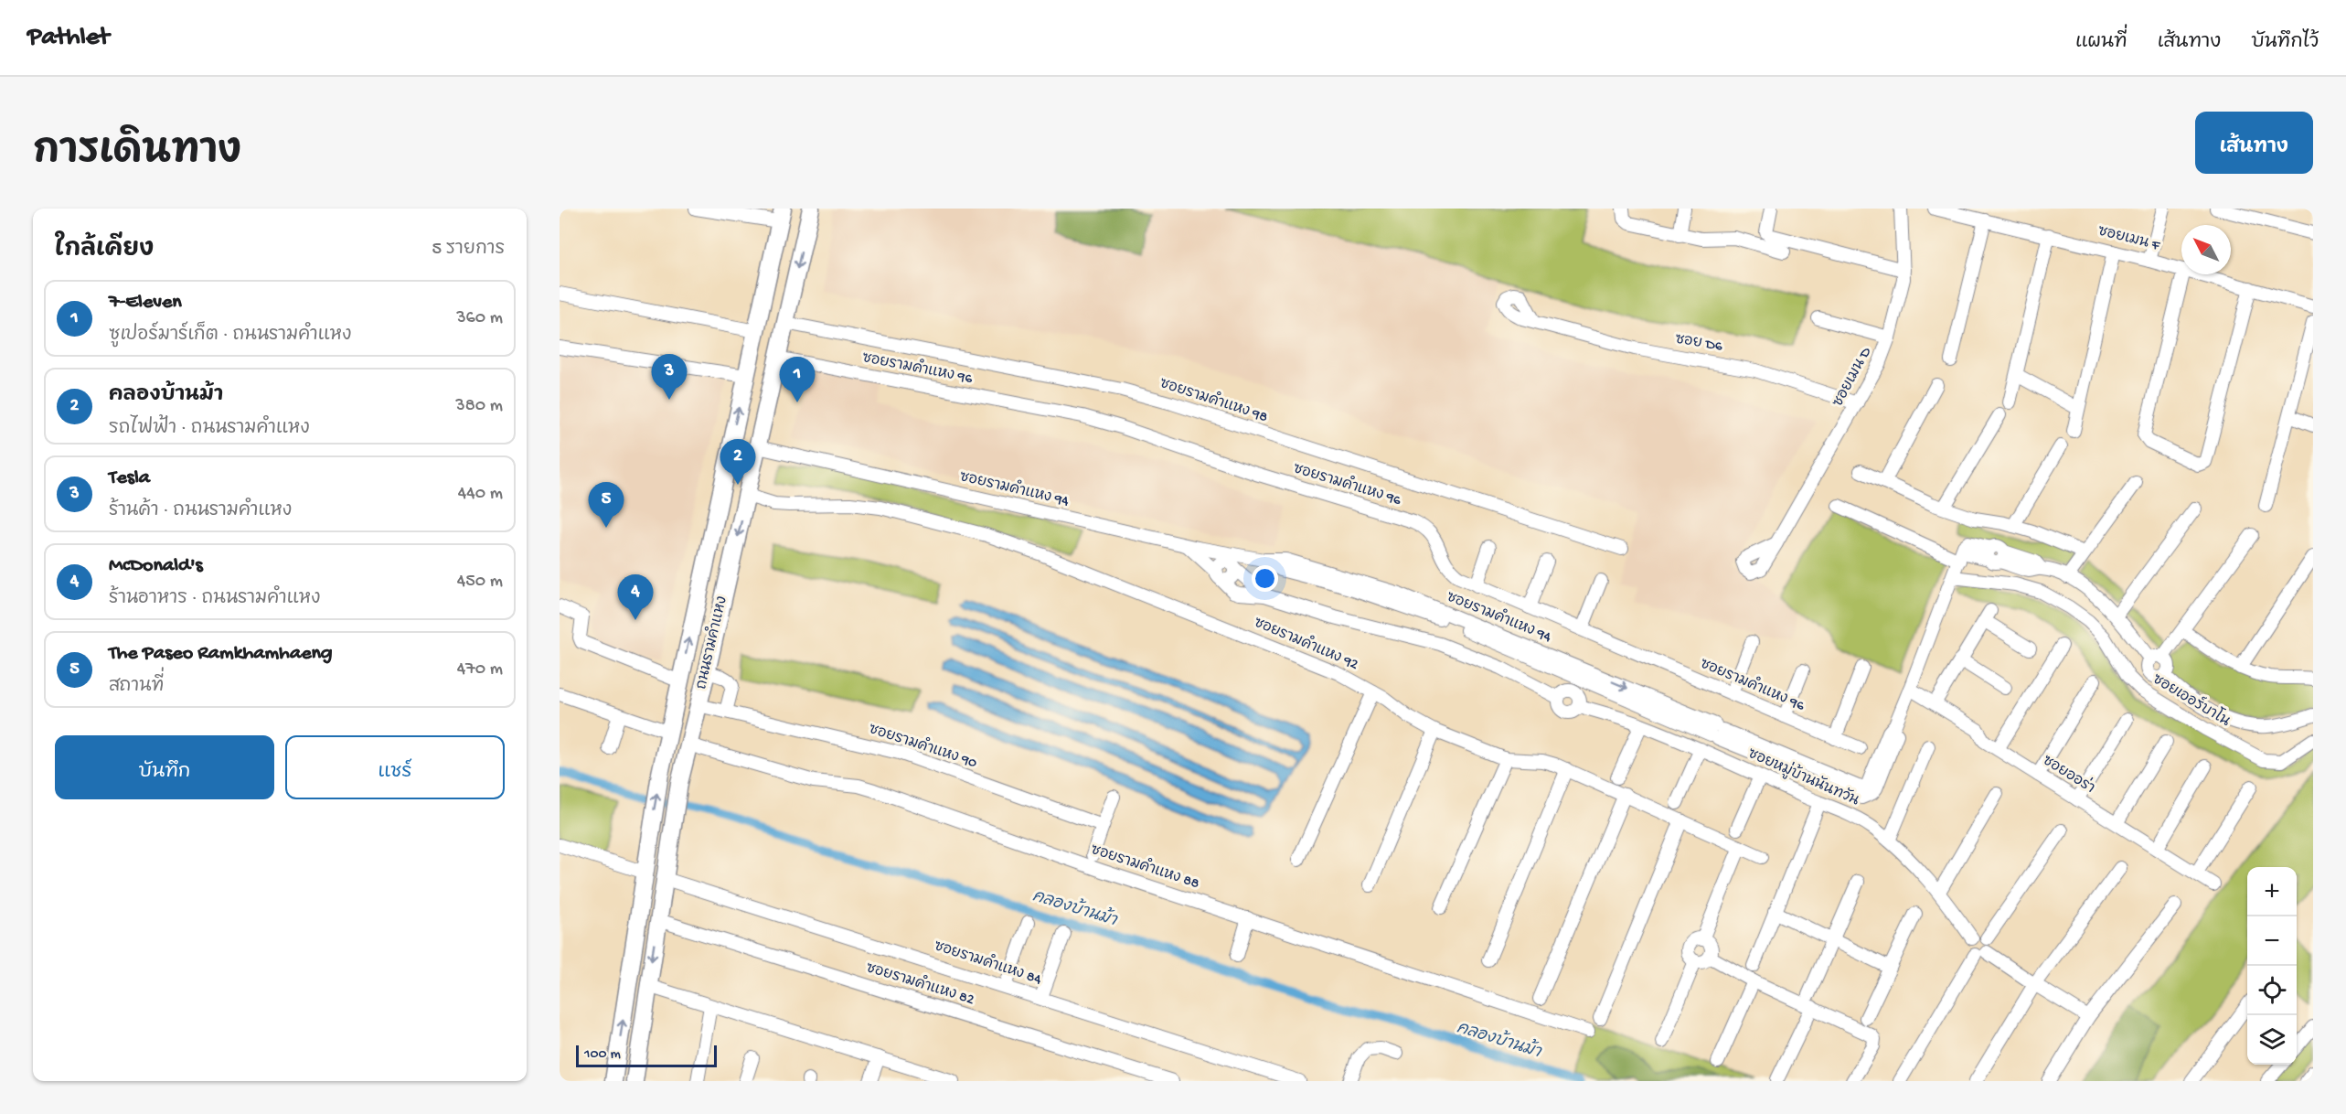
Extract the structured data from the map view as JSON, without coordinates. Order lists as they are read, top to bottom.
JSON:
{
  "streets": {
    "main road": ["ถนนรามคำแหง"],
    "street": [
      "ซอยเมน F",
      "ซอย D6",
      "ซอยรามคําแหง 96",
      "ซอยเมน D",
      "ซอยรามคําแหง 98",
      "ซอยรามคําแหง 94",
      "ซอยรามคําแหง 92",
      "ซอยเออร์บาโน",
      "ซอยรามคำแหง 90",
      "ซอยออร่า",
      "ซอยหมู่บ้านนันทวัน",
      "ซอยรามคำแหง 88",
      "ซอยรามคำแหง 84",
      "ซอยรามคำแหง 82"
    ]
  },
  "crossings": [
    ["ซอย D6", "ซอยเมน D"],
    ["ซอยรามคําแหง 96", "ถนนรามคำแหง"],
    ["ซอยรามคําแหง 98", "ถนนรามคำแหง"],
    ["ซอยรามคําแหง 94", "ถนนรามคำแหง"],
    ["ซอยรามคําแหง 94", "ซอยเออร์บาโน"],
    ["ซอยรามคําแหง 94", "ซอยออร่า"],
    ["ซอยรามคําแหง 94", "ซอยหมู่บ้านนันทวัน"],
    ["ถนนรามคำแหง", "ซอยรามคําแหง 92"],
    ["ถนนรามคำแหง", "ซอยรามคำแหง 90"],
    ["ถนนรามคำแหง", "ซอยรามคำแหง 88"],
    ["ถนนรามคำแหง", "ซอยรามคำแหง 84"],
    ["ถนนรามคำแหง", "ซอยรามคำแหง 82"]
  ],
  "water": ["คลองบ้านม้า"],
  "scale_bar": "100 m",
  "north": "top left",
  "page": {
    "header": "Pathlet",
    "nav": ["แผนที่", "เส้นทาง", "บันทึกไว้"],
    "title": "การเดินทาง",
    "buttons": [
      "เส้นทาง",
      ["บันทึก", "แชร์"]
    ],
    "heading": ["ใกล้เคียง", "5 รายการ"],
    "list": [
      {
        "mark": "1",
        "name": "7-Eleven",
        "note": "ซูเปอร์มาร์เก็ต · ถนนรามคำแหง",
        "value": "360 m"
      },
      {
        "mark": "2",
        "name": "คลองบ้านม้า",
        "note": "รถไฟฟ้า · ถนนรามคำแหง",
        "value": "380 m"
      },
      {
        "mark": "3",
        "name": "Tesla",
        "note": "ร้านค้า · ถนนรามคำแหง",
        "value": "440 m"
      },
      {
        "mark": "4",
        "name": "McDonald's",
        "note": "ร้านอาหาร · ถนนรามคำแหง",
        "value": "450 m"
      },
      {
        "mark": "5",
        "name": "The Paseo Ramkhamhaeng",
        "note": "สถานที่",
        "value": "470 m"
      }
    ],
    "pins": [
      "3",
      "1",
      "2",
      "5",
      "4"
    ],
    "map_buttons": ["+", "−"],
    "scale": "100 m"
  }
}
